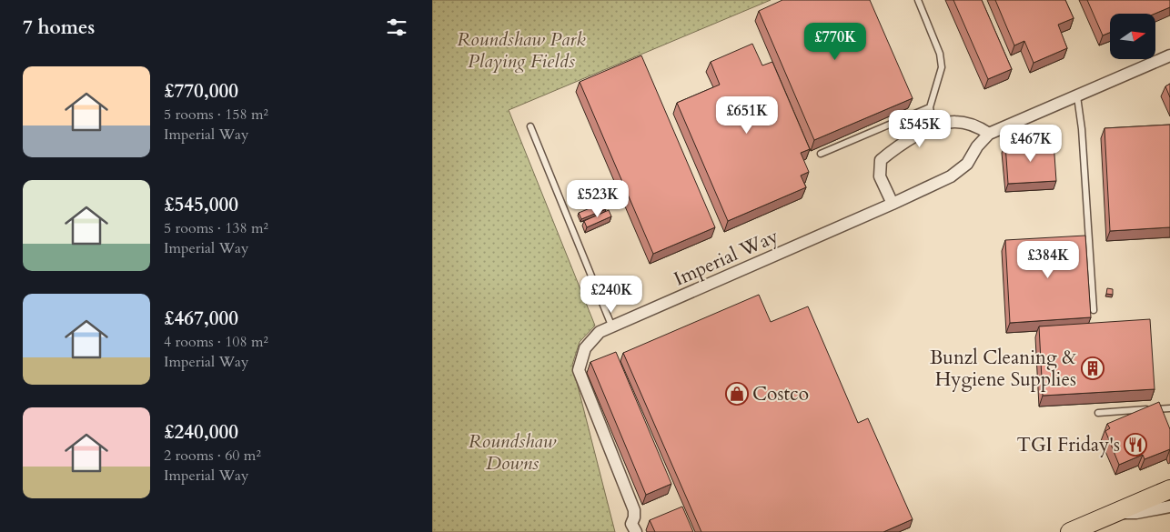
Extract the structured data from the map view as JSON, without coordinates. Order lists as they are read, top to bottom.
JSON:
{
  "streets": {
    "street": ["Imperial Way"]
  },
  "parks": ["Roundshaw Park Playing Fields", "Roundshaw Downs"],
  "places": {
    "building": ["Bunzl Cleaning & Hygiene Supplies"],
    "shop": ["Costco"],
    "restaurant": ["TGI Friday's"]
  },
  "north": "right",
  "page": {
    "heading": "7 homes",
    "price": [
      "£770K",
      "£651K",
      "£545K",
      "£467K",
      "£523K",
      "£384K",
      "£240K"
    ],
    "list": [
      {
        "name": "£770,000",
        "note": "5 rooms · 158 m² · Imperial Way"
      },
      {
        "name": "£545,000",
        "note": "5 rooms · 138 m² · Imperial Way"
      },
      {
        "name": "£467,000",
        "note": "4 rooms · 108 m² · Imperial Way"
      },
      {
        "name": "£240,000",
        "note": "2 rooms · 60 m² · Imperial Way"
      }
    ]
  }
}
